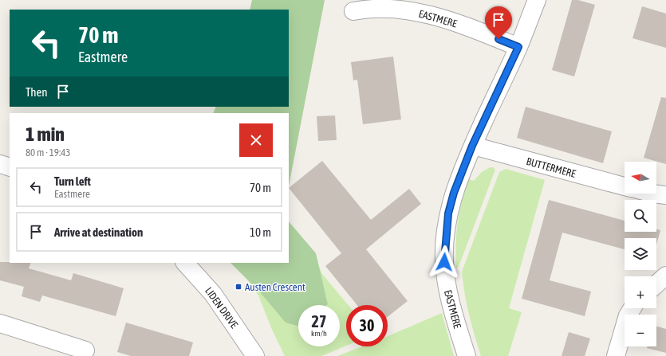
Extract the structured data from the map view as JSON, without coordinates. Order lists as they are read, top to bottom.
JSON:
{
  "streets": {
    "street": ["EASTMERE", "BUTTERMERE", "LIDEN DRIVE"]
  },
  "crossings": [
    ["EASTMERE", "BUTTERMERE"]
  ],
  "places": {
    "transit": ["Austen Crescent"]
  },
  "north": "left",
  "page": {
    "turn": ["70 m", "Eastmere"],
    "then": "Then",
    "heading": ["1 min", "80 m · 19:43"],
    "map_buttons": ["+", "−"],
    "list": [
      {
        "name": "Turn left",
        "note": "Eastmere",
        "value": "70 m"
      },
      {
        "name": "Arrive at destination",
        "value": "10 m"
      }
    ],
    "speed": "27 km/h",
    "limit": "30"
  }
}
